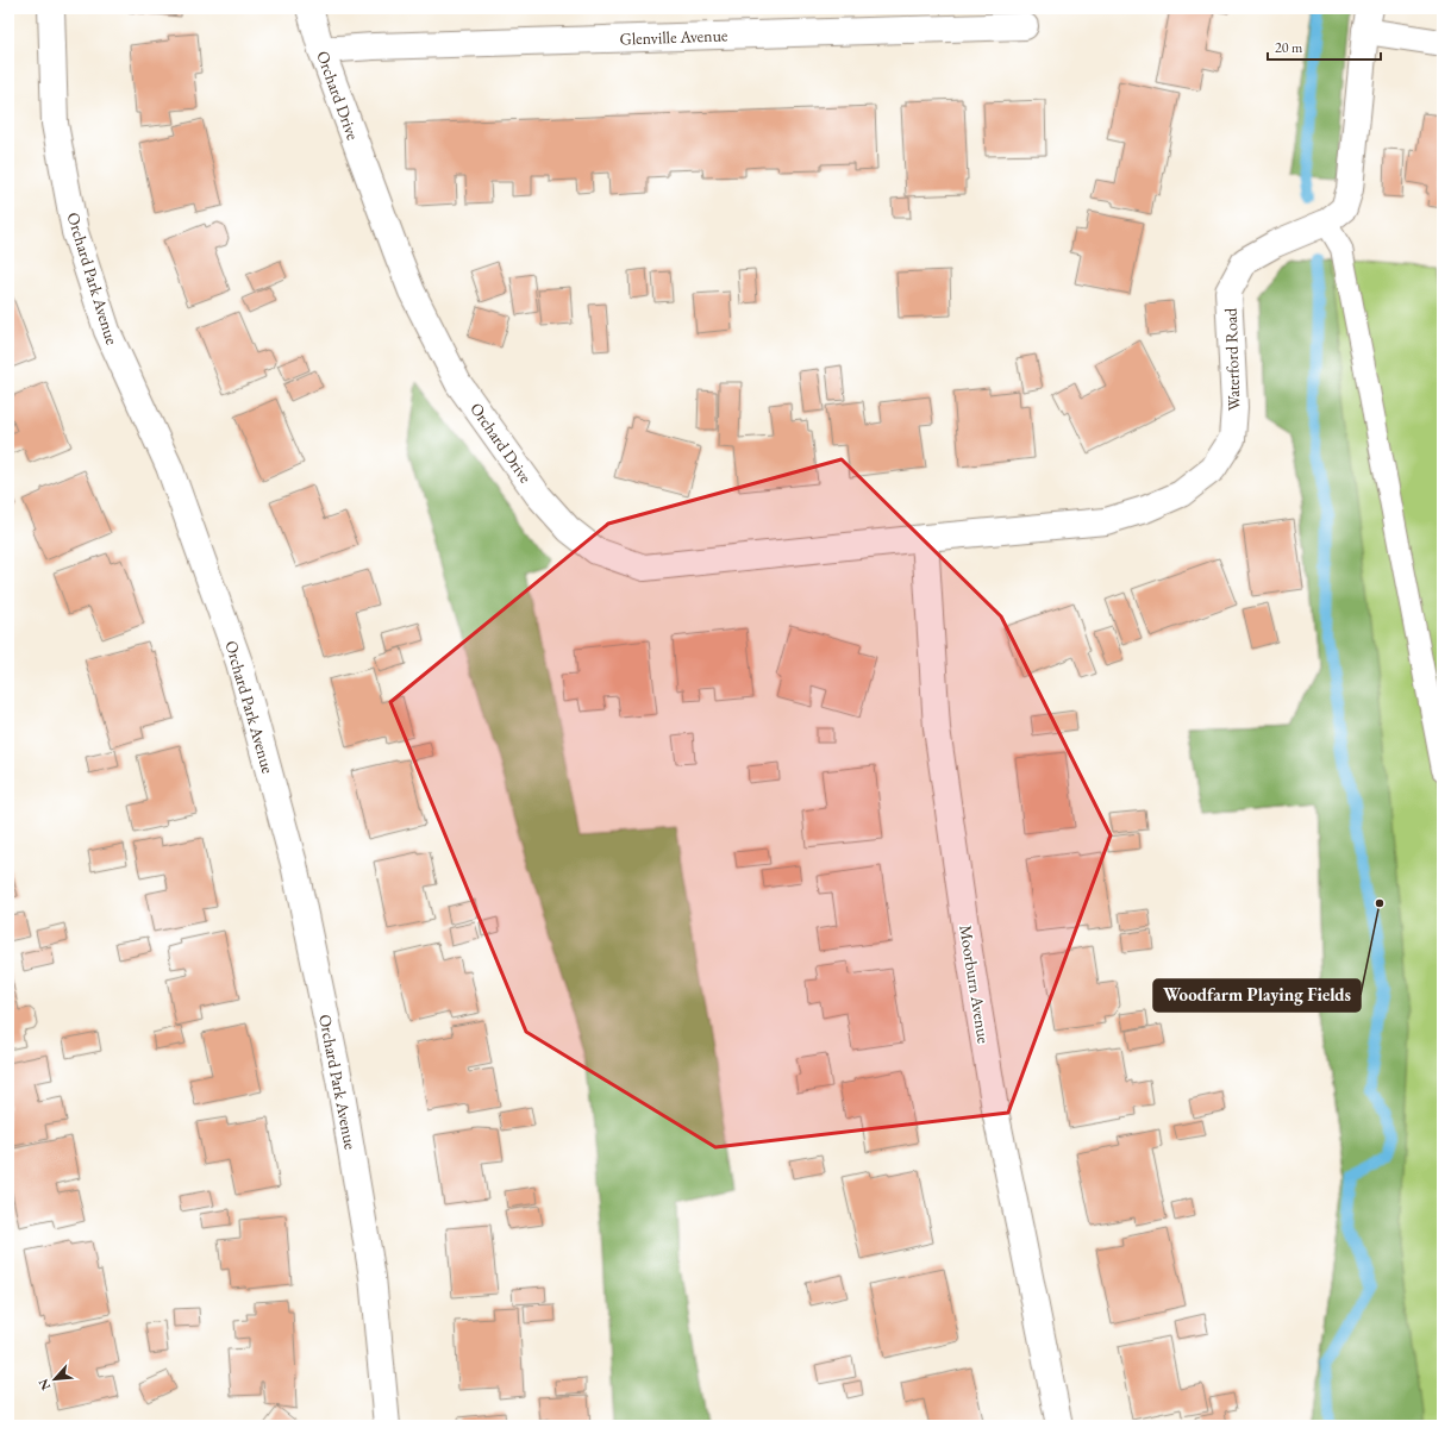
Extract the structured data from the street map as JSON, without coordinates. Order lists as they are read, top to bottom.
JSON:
{
  "streets": {
    "street": [
      "Glenville Avenue",
      "Orchard Drive",
      "Orchard Park Avenue",
      "Waterford Road",
      "Moorburn Avenue"
    ]
  },
  "crossings": [
    ["Glenville Avenue", "Orchard Drive"],
    ["Orchard Drive", "Waterford Road"],
    ["Orchard Drive", "Moorburn Avenue"],
    ["Waterford Road", "Moorburn Avenue"]
  ],
  "places": ["Woodfarm Playing Fields"],
  "scale_bar": "20 m",
  "north": "bottom left"
}
